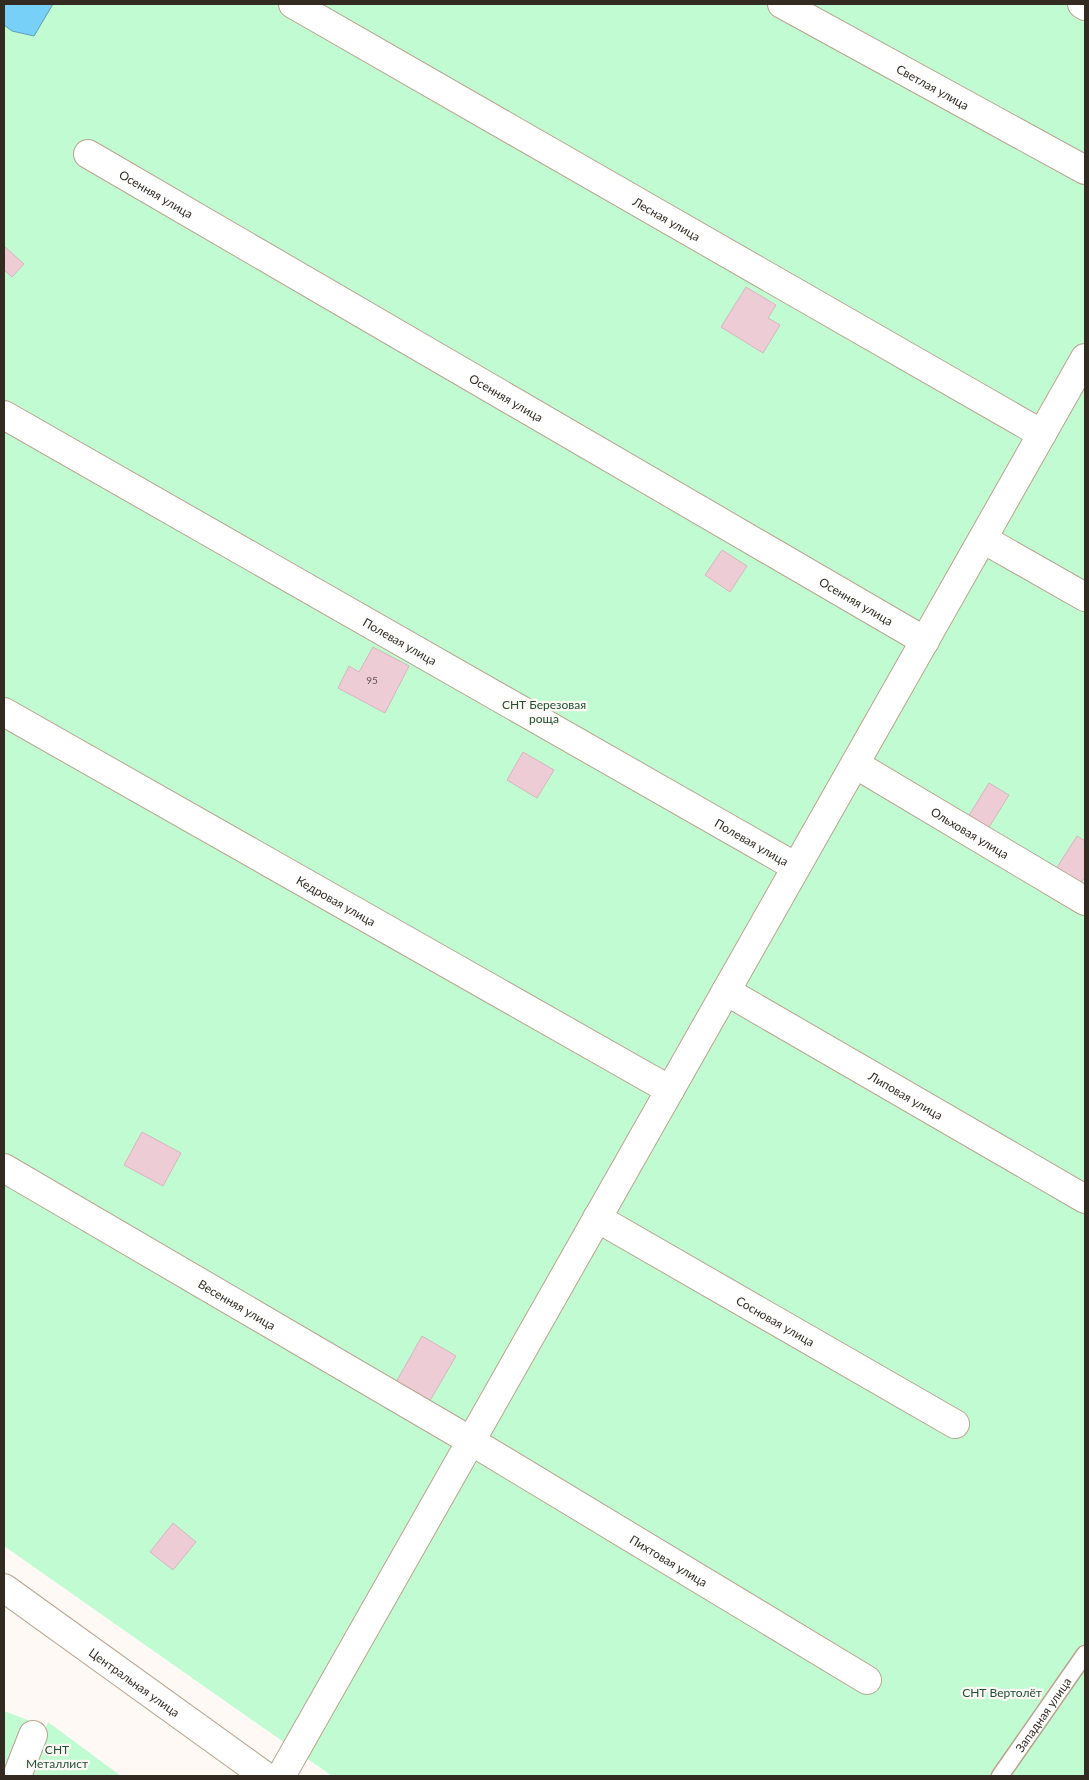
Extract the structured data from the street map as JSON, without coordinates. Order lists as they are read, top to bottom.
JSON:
{
  "streets": {
    "street": [
      "Светлая улица",
      "Осенняя улица",
      "Лесная улица",
      "Полевая улица",
      "Ольховая улица",
      "Кедровая улица",
      "Липовая улица",
      "Весенняя улица",
      "Сосновая улица",
      "Пихтовая улица",
      "Центральная улица"
    ],
    "lane": ["Западная улица"]
  },
  "crossings": [
    ["Весенняя улица", "Пихтовая улица"]
  ],
  "parks": ["СНТ Березовая роща", "СНТ Вертолёт", "СНТ Металлист"],
  "house_numbers": ["95"]
}
